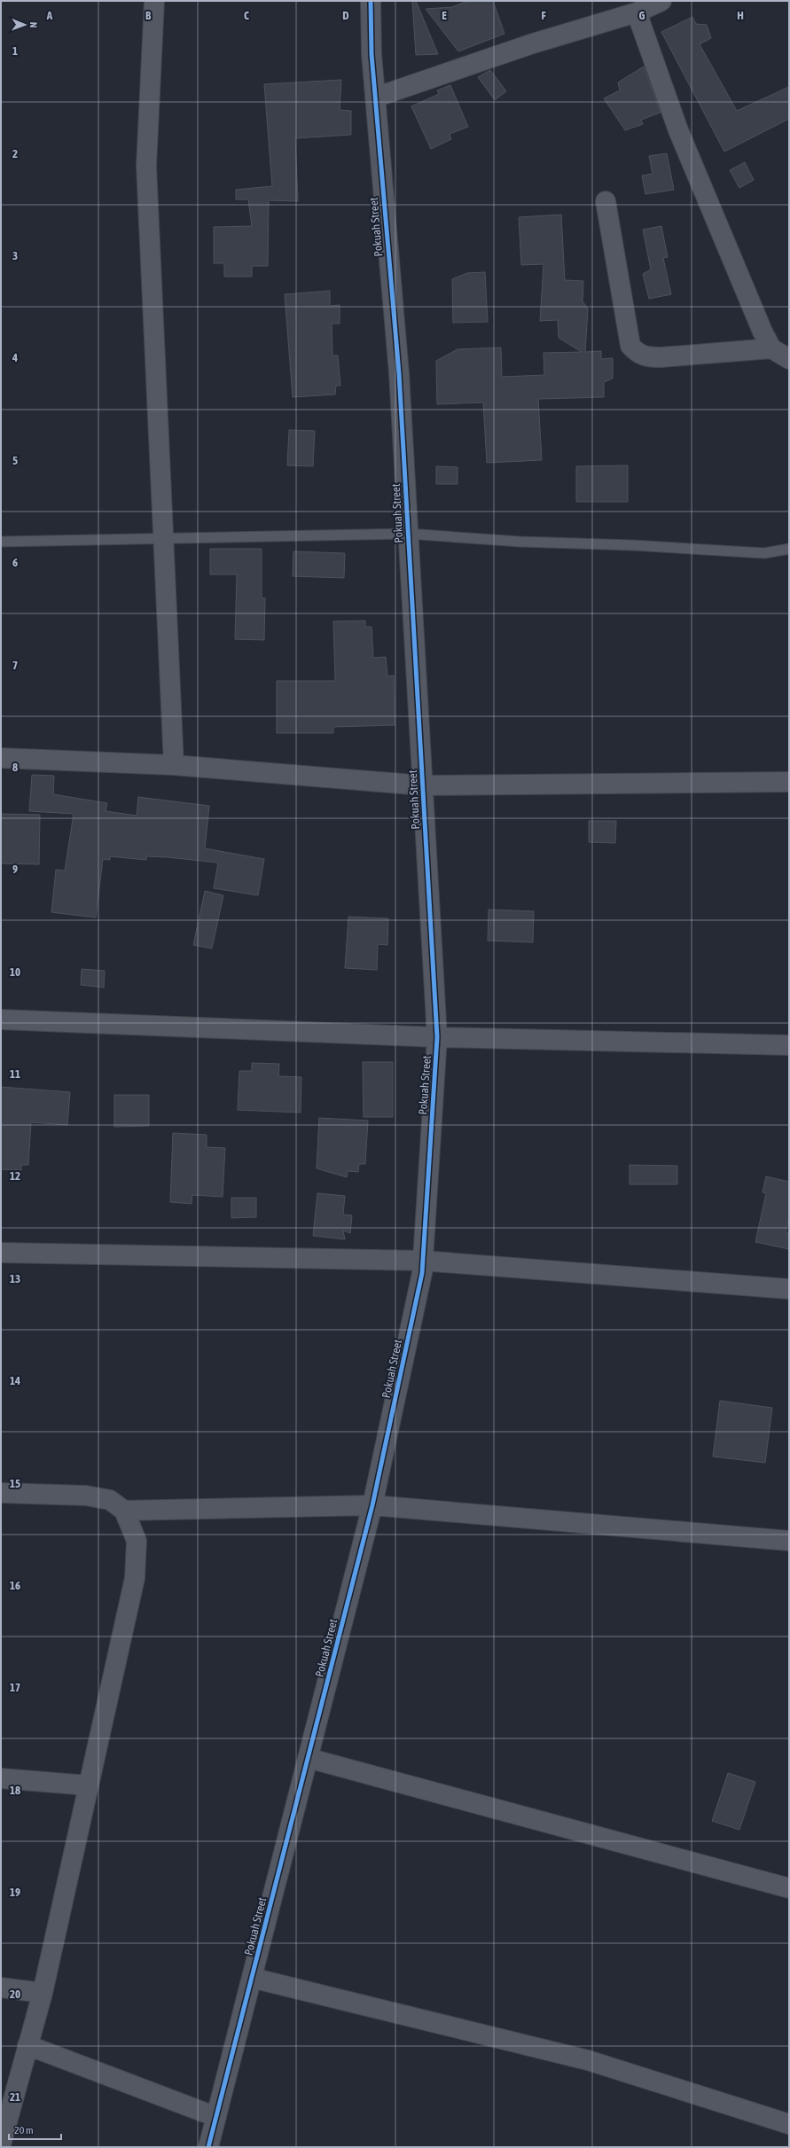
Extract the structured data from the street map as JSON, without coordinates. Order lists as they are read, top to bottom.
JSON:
{
  "streets": {
    "street": ["Pokuah Street"]
  },
  "scale_bar": "20 m",
  "north": "right",
  "grid": {
    "columns": [
      "A",
      "B",
      "C",
      "D",
      "E",
      "F",
      "G",
      "H"
    ],
    "rows": [
      "1",
      "2",
      "3",
      "4",
      "5",
      "6",
      "7",
      "8",
      "9",
      "10",
      "11",
      "12",
      "13",
      "14",
      "15",
      "16",
      "17",
      "18",
      "19",
      "20",
      "21"
    ]
  }
}
